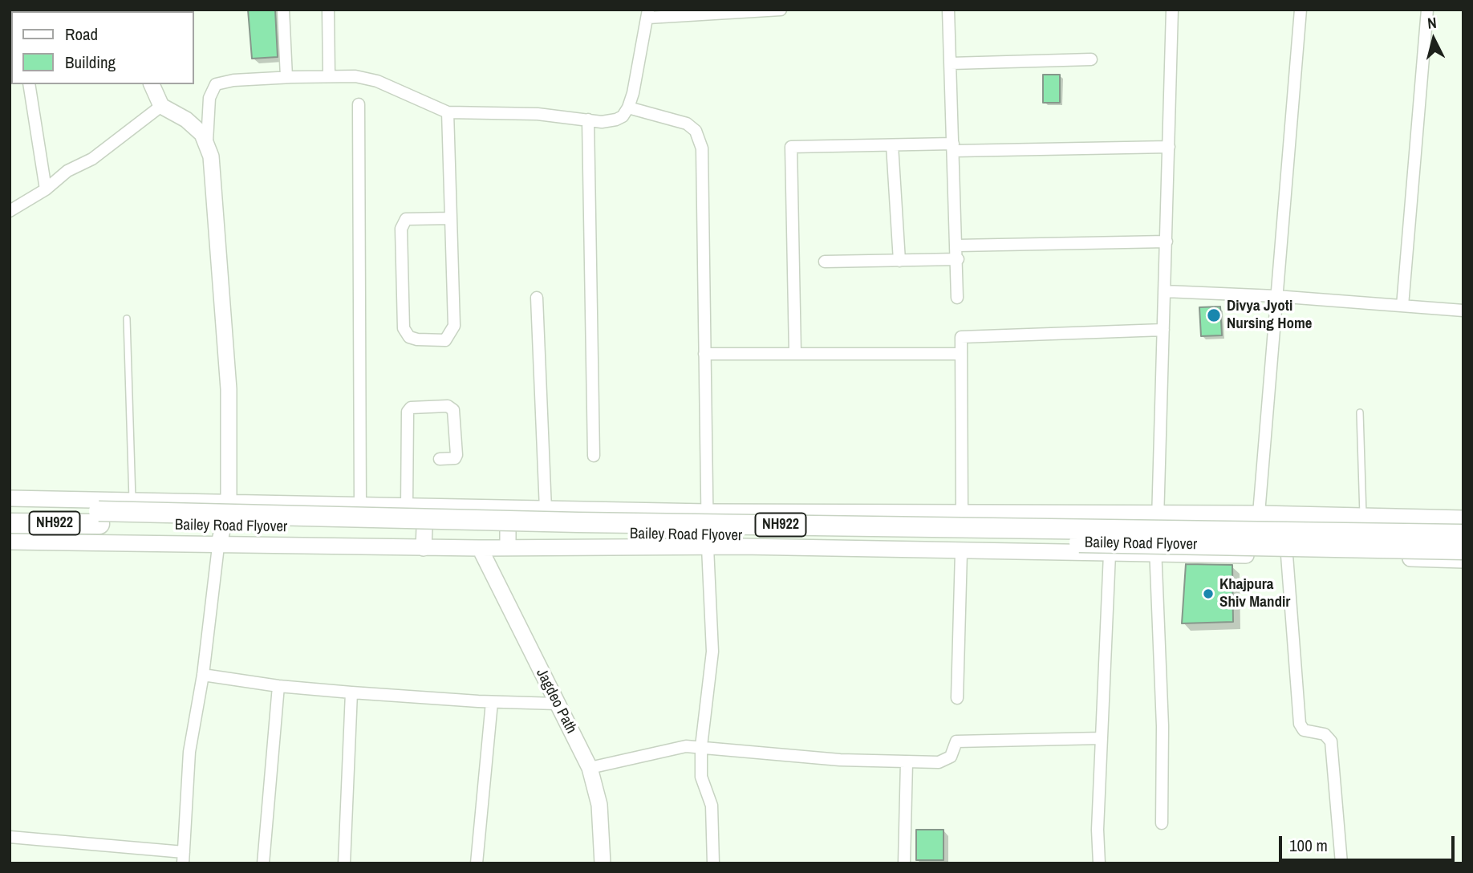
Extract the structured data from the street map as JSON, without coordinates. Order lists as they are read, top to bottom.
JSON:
{
  "streets": {
    "highway": ["NH922", "Bailey Road Flyover"],
    "main road": ["Jagdeo Path"]
  },
  "places": ["Divya Jyoti Nursing Home", "Khajpura Shiv Mandir"],
  "legend": ["Road", "Building"],
  "scale_bar": "100 m",
  "north": "top"
}
